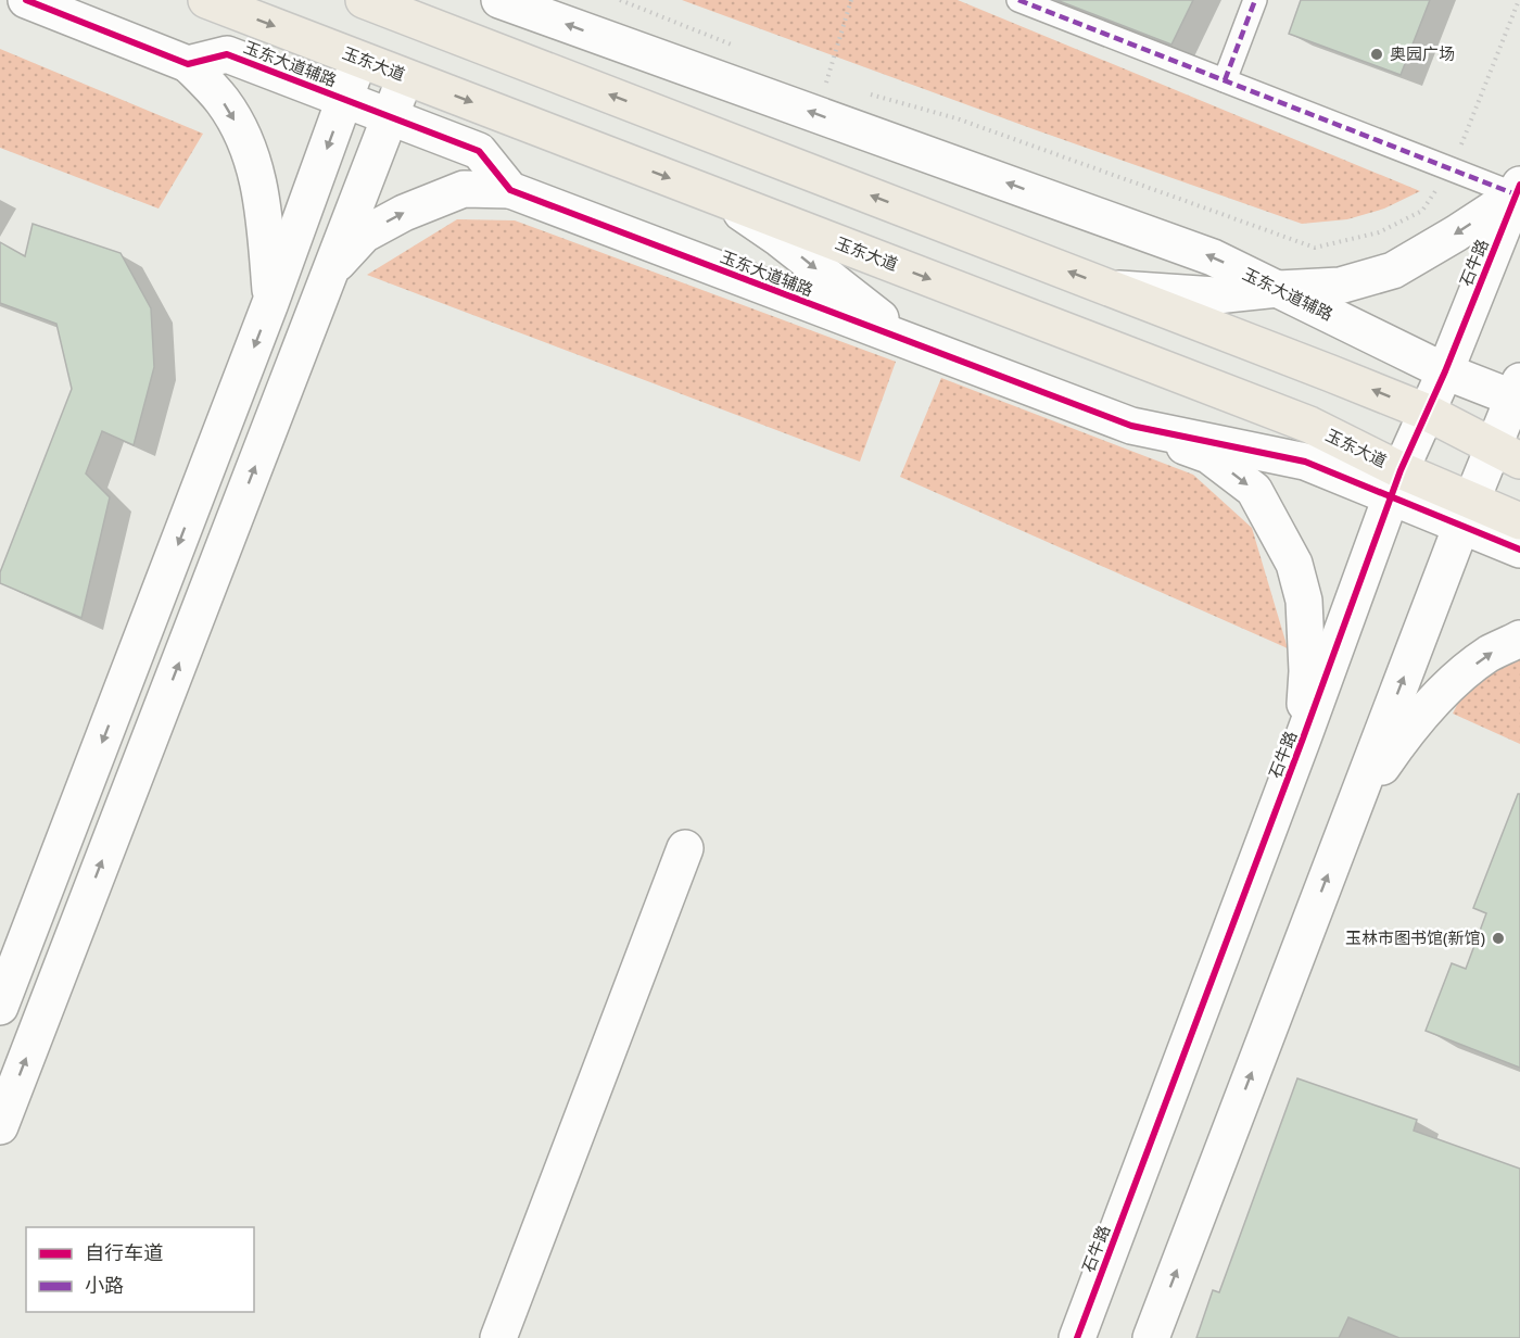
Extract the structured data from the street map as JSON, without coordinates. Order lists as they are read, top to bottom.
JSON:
{
  "streets": {
    "main road": ["玉东大道"],
    "street": ["玉东大道辅路", "石牛路"]
  },
  "crossings": [
    ["玉东大道辅路", "玉东大道"],
    ["玉东大道辅路", "石牛路"],
    ["玉东大道", "石牛路"]
  ],
  "places": ["奥园广场", "玉林市图书馆(新馆)"],
  "legend": ["自行车道", "小路"]
}
